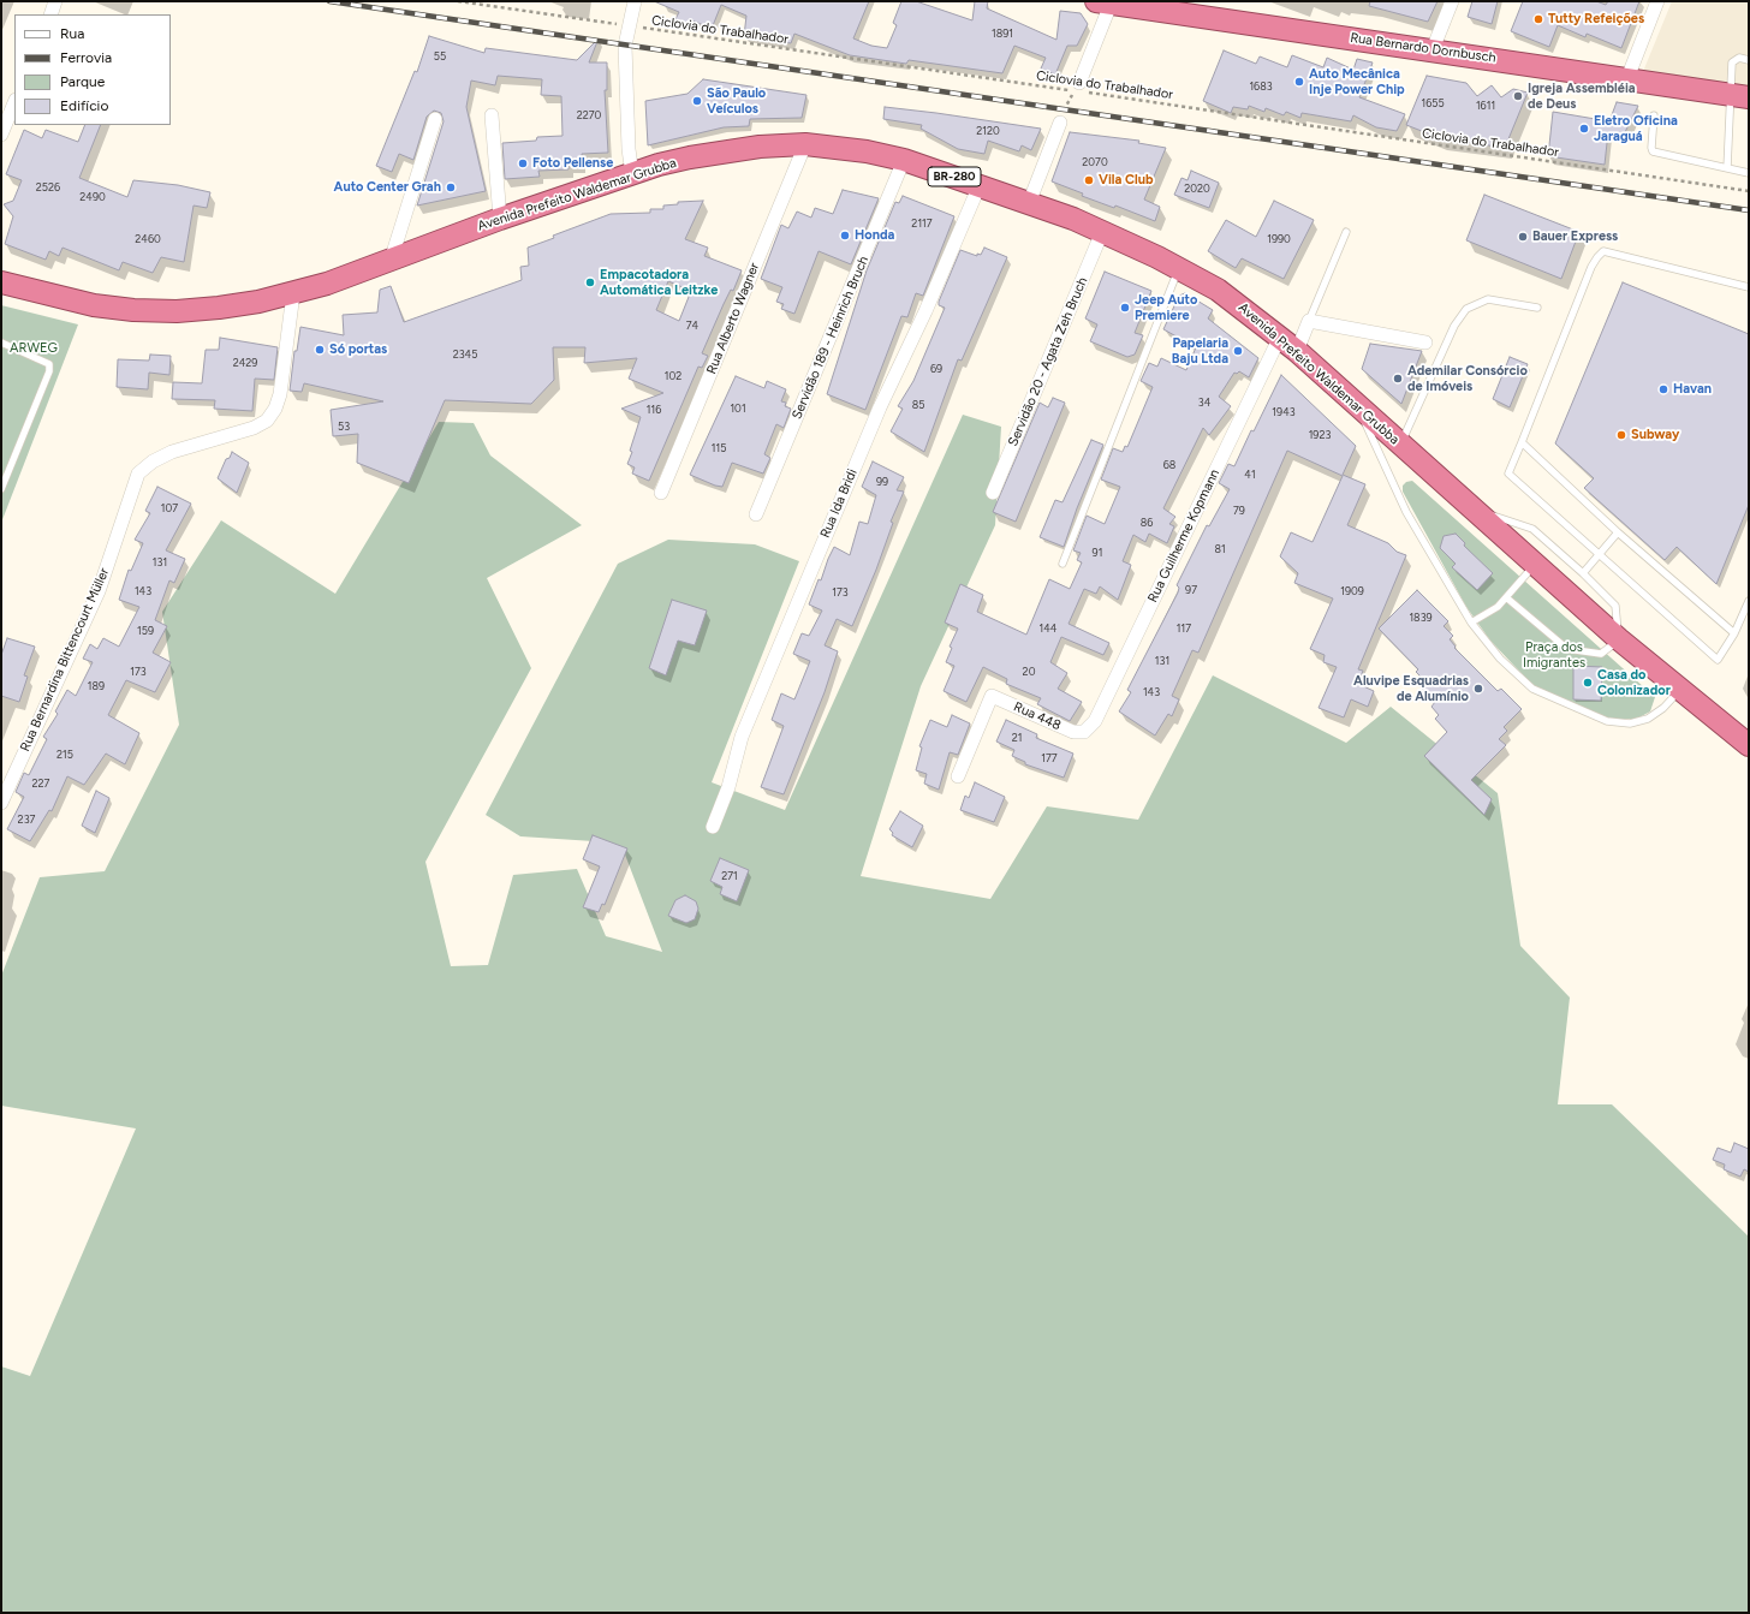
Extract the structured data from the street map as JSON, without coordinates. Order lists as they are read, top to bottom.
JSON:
{
  "streets": {
    "highway": ["Rua Bernardo Dornbusch", "BR-280", "Avenida Prefeito Waldemar Grubba"],
    "street": [
      "Rua Alberto Wagner",
      "Servidão 189 - Heinrich Bruch",
      "Servidão 20 - Agata Zeh Bruch",
      "Rua Ida Bridi",
      "Rua Guilherme Kopmann",
      "Rua Bernardina Bittencourt Müller",
      "Rua 448"
    ],
    "path": ["Ciclovia do Trabalhador"]
  },
  "crossings": [
    ["Avenida Prefeito Waldemar Grubba", "Rua Alberto Wagner"],
    ["Avenida Prefeito Waldemar Grubba", "Servidão 189 - Heinrich Bruch"],
    ["Avenida Prefeito Waldemar Grubba", "Servidão 20 - Agata Zeh Bruch"],
    ["Avenida Prefeito Waldemar Grubba", "Rua Ida Bridi"],
    ["Avenida Prefeito Waldemar Grubba", "Rua Guilherme Kopmann"],
    ["Avenida Prefeito Waldemar Grubba", "Rua Bernardina Bittencourt Müller"],
    ["Rua Guilherme Kopmann", "Rua 448"]
  ],
  "parks": ["ARWEG", "Praça dos Imigrantes"],
  "places": [
    "Tutty Refeições",
    "Auto Mecânica Inje Power Chip",
    "Igreja Assembléia de Deus",
    "São Paulo Veículos",
    "Eletro Oficina Jaraguá",
    "Foto Pellense",
    "Vila Club",
    "Auto Center Grah",
    "Honda",
    "Bauer Express",
    "Empacotadora Automática Leitzke",
    "Jeep Auto Premiere",
    "Só portas",
    "Papelaria Baju Ltda",
    "Ademilar Consórcio de Imóveis",
    "Havan",
    "Subway",
    "Casa do Colonizador",
    "Aluvipe Esquadrias de Alumínio"
  ],
  "house_numbers": [
    "1891",
    "55",
    "1683",
    "1655",
    "1611",
    "2270",
    "2120",
    "2070",
    "2526",
    "2020",
    "2490",
    "2117",
    "2460",
    "1990",
    "74",
    "2345",
    "2429",
    "69",
    "102",
    "34",
    "85",
    "101",
    "116",
    "1943",
    "53",
    "1923",
    "115",
    "68",
    "41",
    "99",
    "107",
    "79",
    "86",
    "81",
    "91",
    "131",
    "97",
    "143",
    "1909",
    "173",
    "1839",
    "144",
    "117",
    "159",
    "131",
    "173",
    "20",
    "189",
    "143",
    "21",
    "215",
    "177",
    "227",
    "237",
    "271"
  ],
  "legend": [
    "Rua",
    "Ferrovia",
    "Parque",
    "Edifício"
  ]
}
